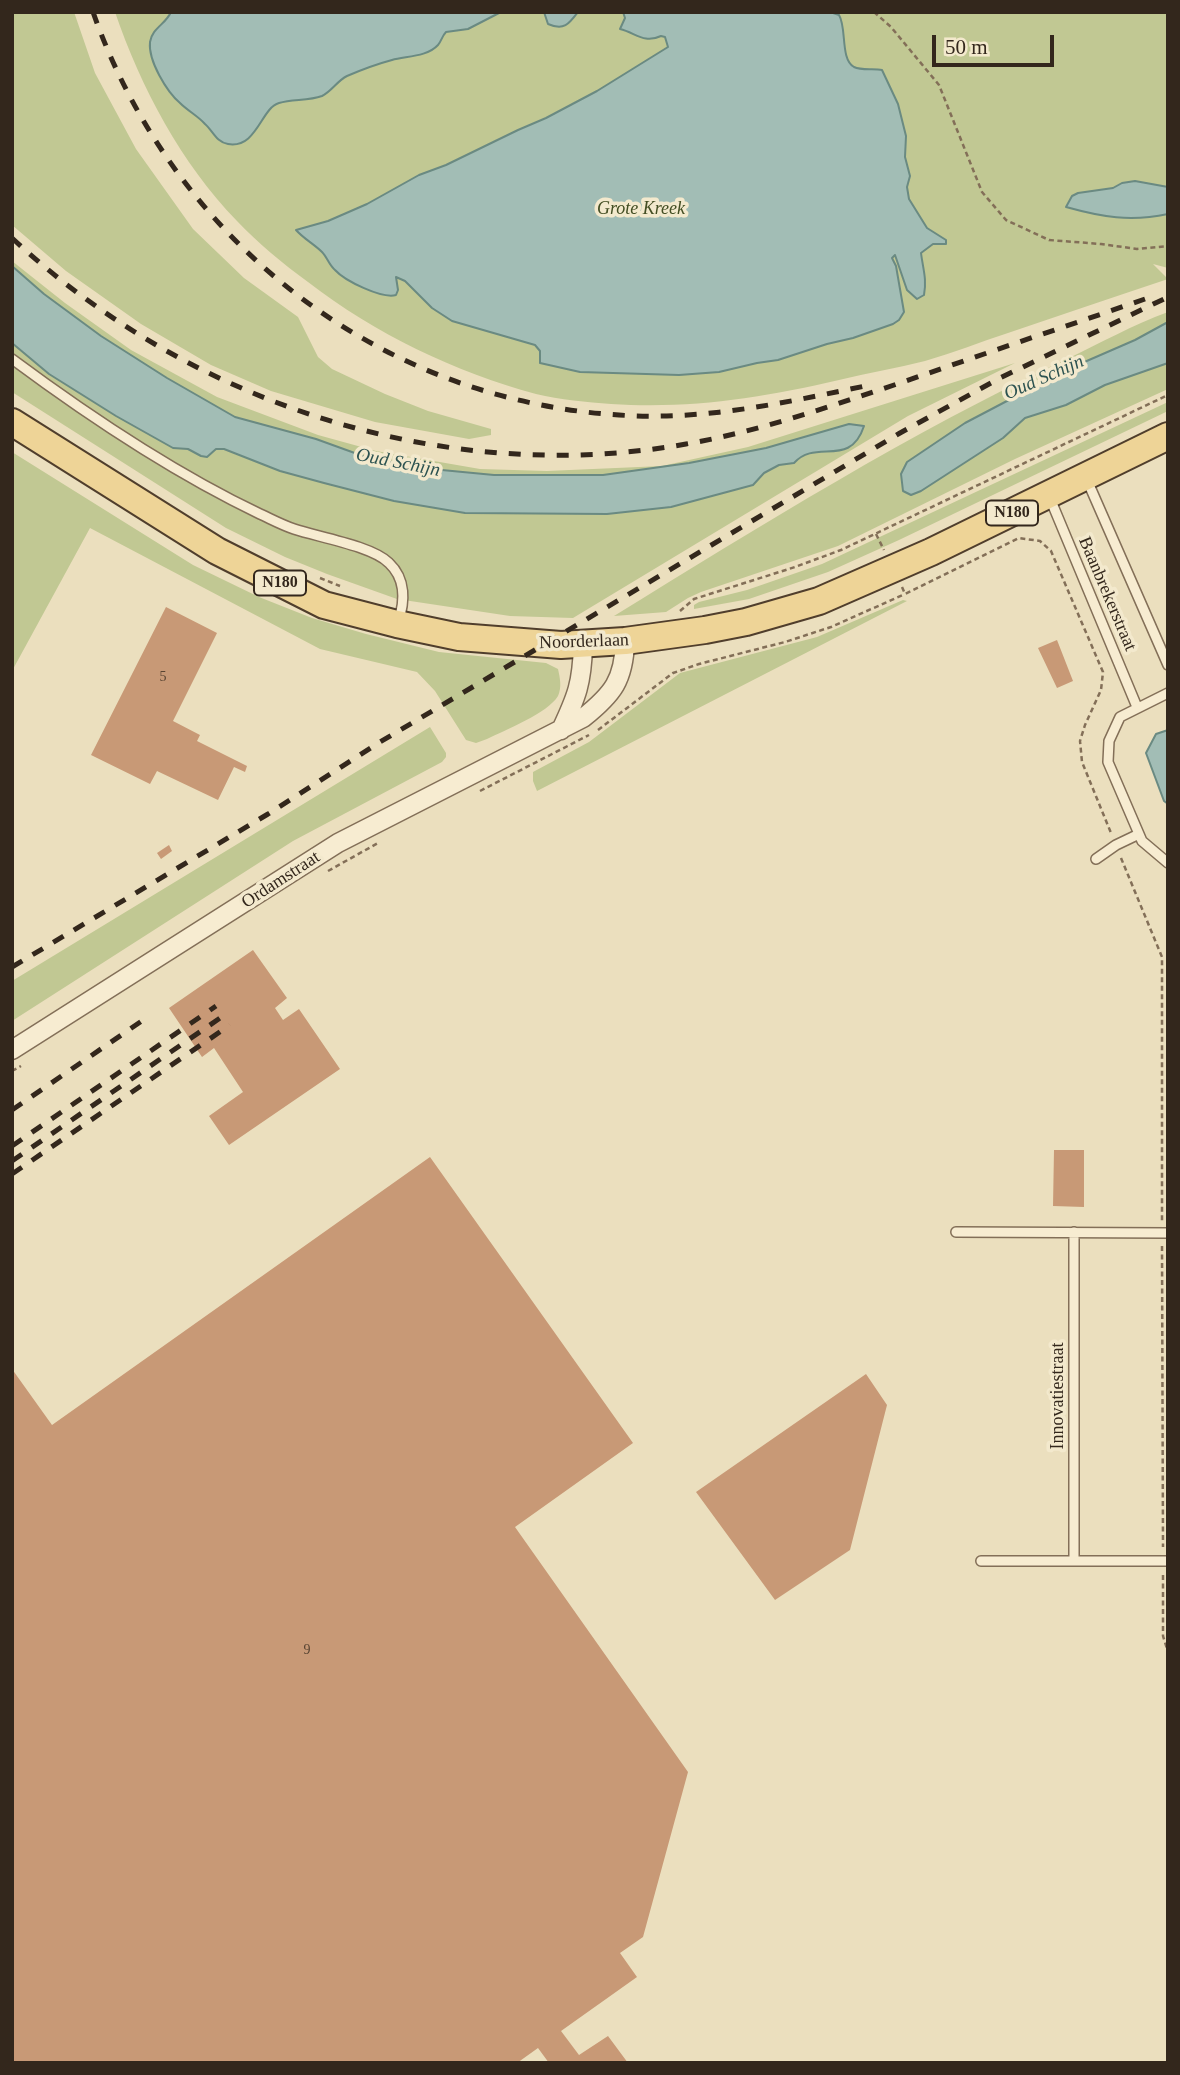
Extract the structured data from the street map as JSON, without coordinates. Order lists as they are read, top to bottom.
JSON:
{
  "streets": {
    "main road": ["N180", "Noorderlaan"],
    "street": ["Ordamstraat"],
    "lane": ["Baanbrekerstraat", "Innovatiestraat"]
  },
  "crossings": [
    ["Baanbrekerstraat", "Noorderlaan"],
    ["Noorderlaan", "Ordamstraat"]
  ],
  "water": ["Oud Schijn"],
  "parks": ["Grote Kreek"],
  "house_numbers": ["5", "9"],
  "scale_bar": "50 m"
}
